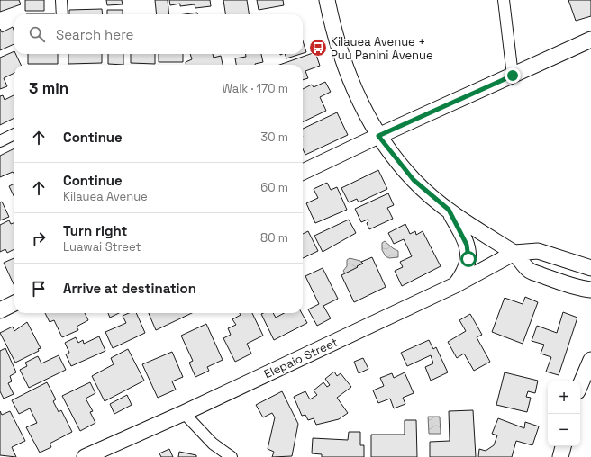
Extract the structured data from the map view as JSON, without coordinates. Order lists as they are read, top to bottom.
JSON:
{
  "streets": {
    "street": ["Elepaio Street"]
  },
  "places": {
    "bus stop": ["Kilauea Avenue + Puu Panini Avenue"]
  },
  "page": {
    "search": "Search here",
    "heading": ["3 min", "Walk · 170 m"],
    "list": [
      ["Continue", "30 m"],
      ["Continue", "Kilauea Avenue", "60 m"],
      ["Turn right", "Luawai Street", "80 m"],
      "Arrive at destination"
    ],
    "map_buttons": ["+", "−"]
  }
}
